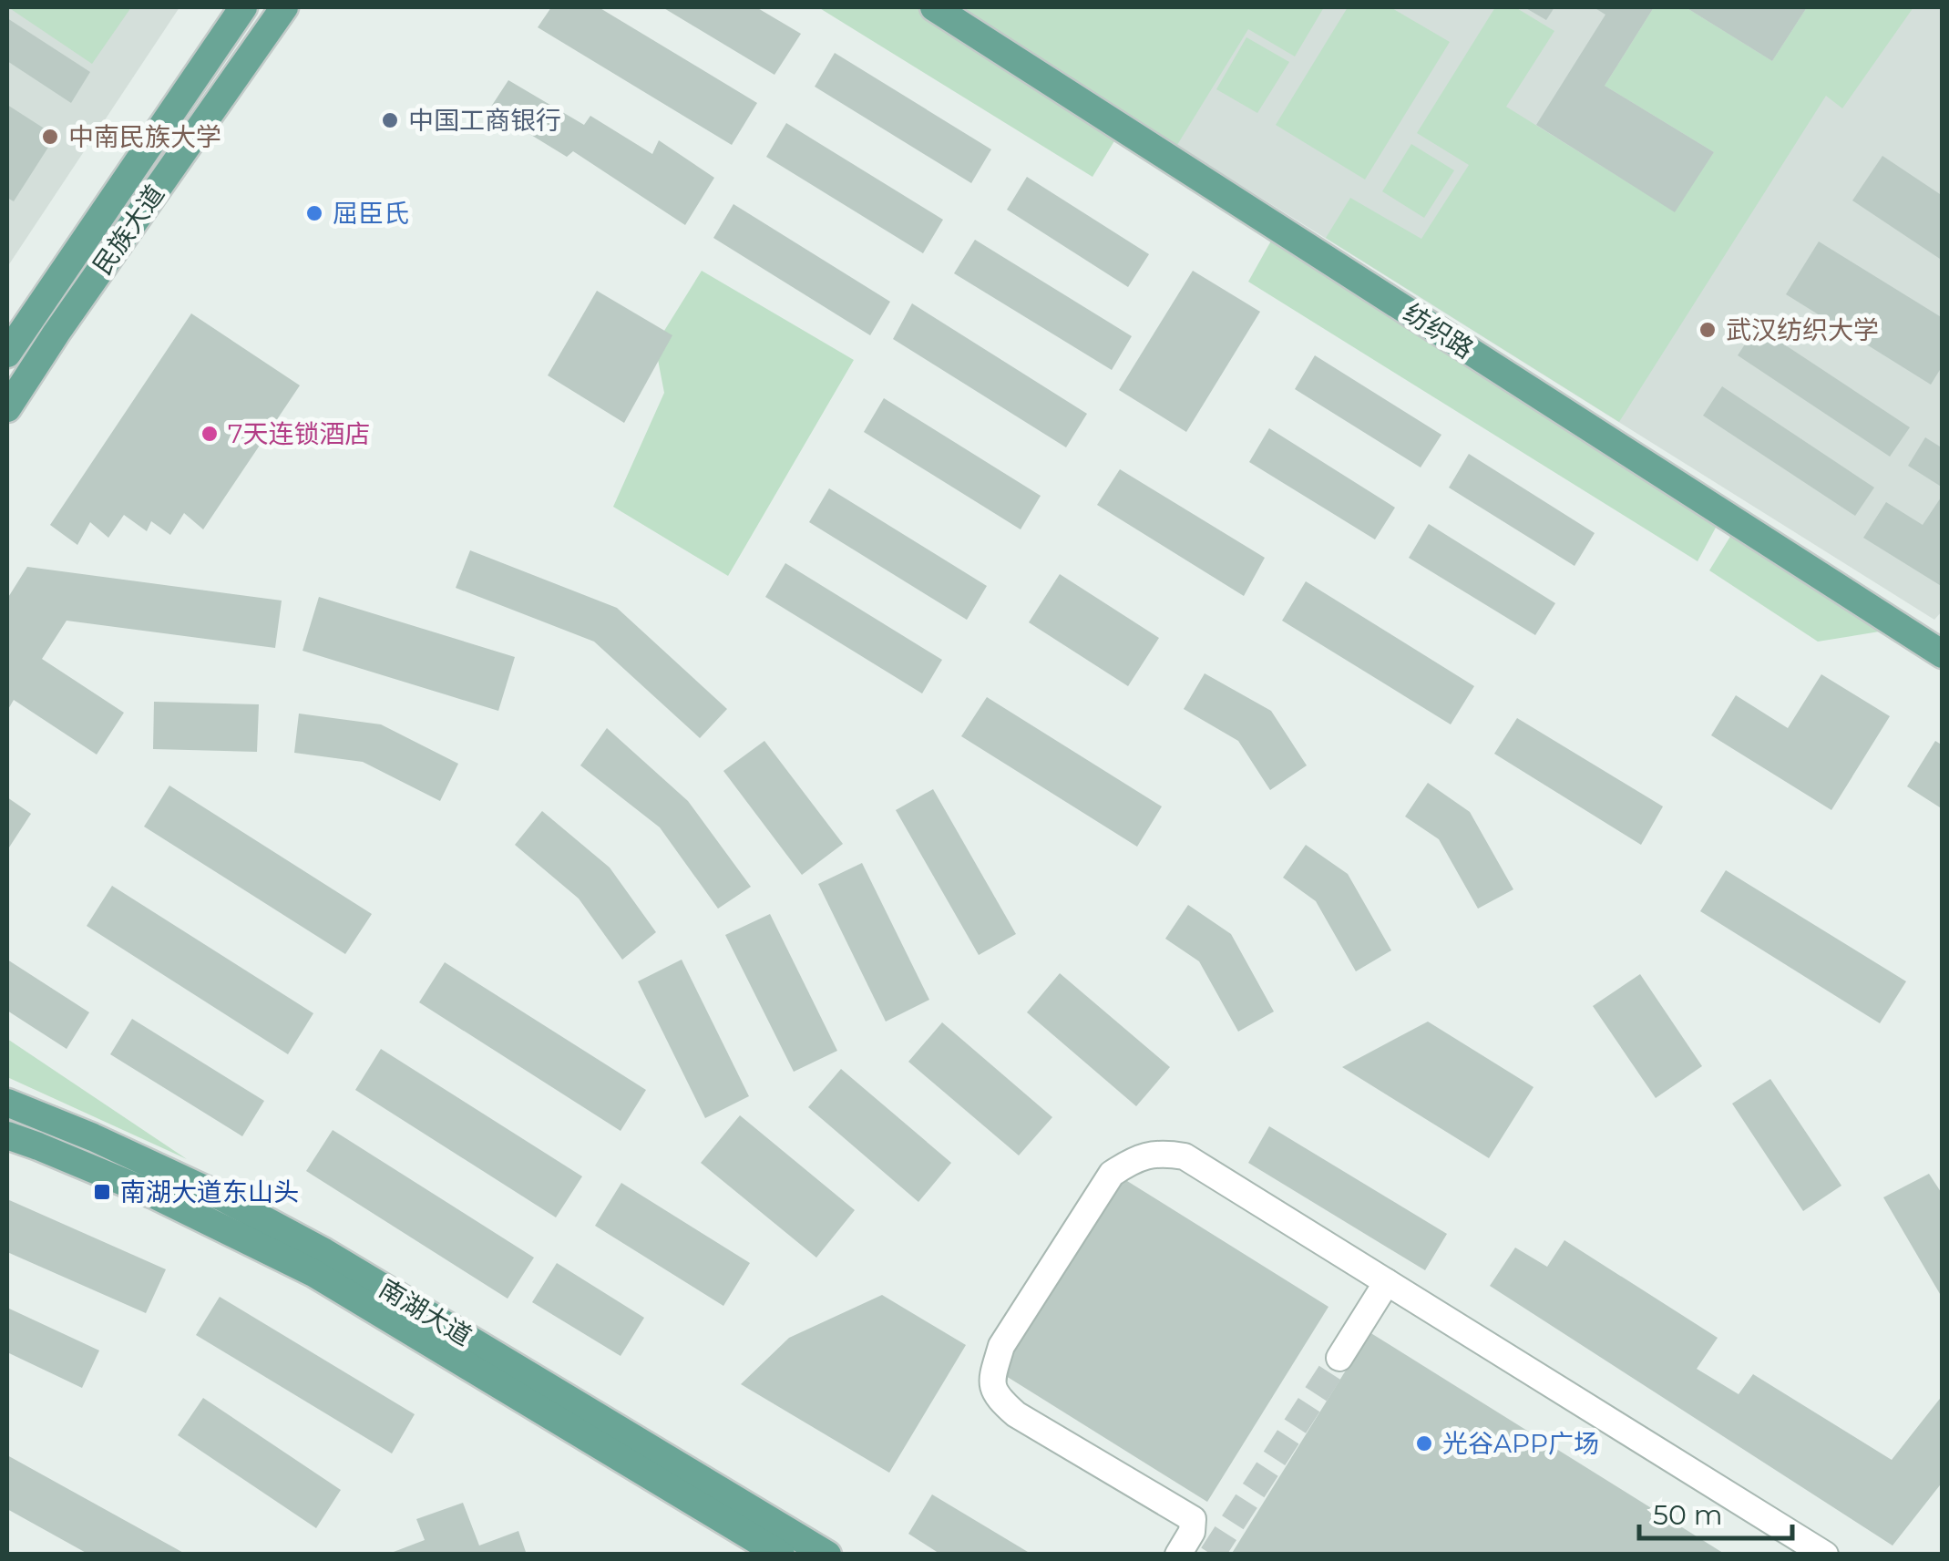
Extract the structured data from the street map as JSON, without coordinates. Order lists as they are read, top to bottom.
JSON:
{
  "streets": {
    "main road": ["民族大道", "纺织路", "南湖大道"]
  },
  "places": {
    "other": [
      "中国工商银行",
      "中南民族大学",
      "屈臣氏",
      "武汉纺织大学",
      "7天连锁酒店",
      "光谷APP广场"
    ],
    "transit": ["南湖大道东山头"]
  },
  "scale_bar": "50 m"
}
